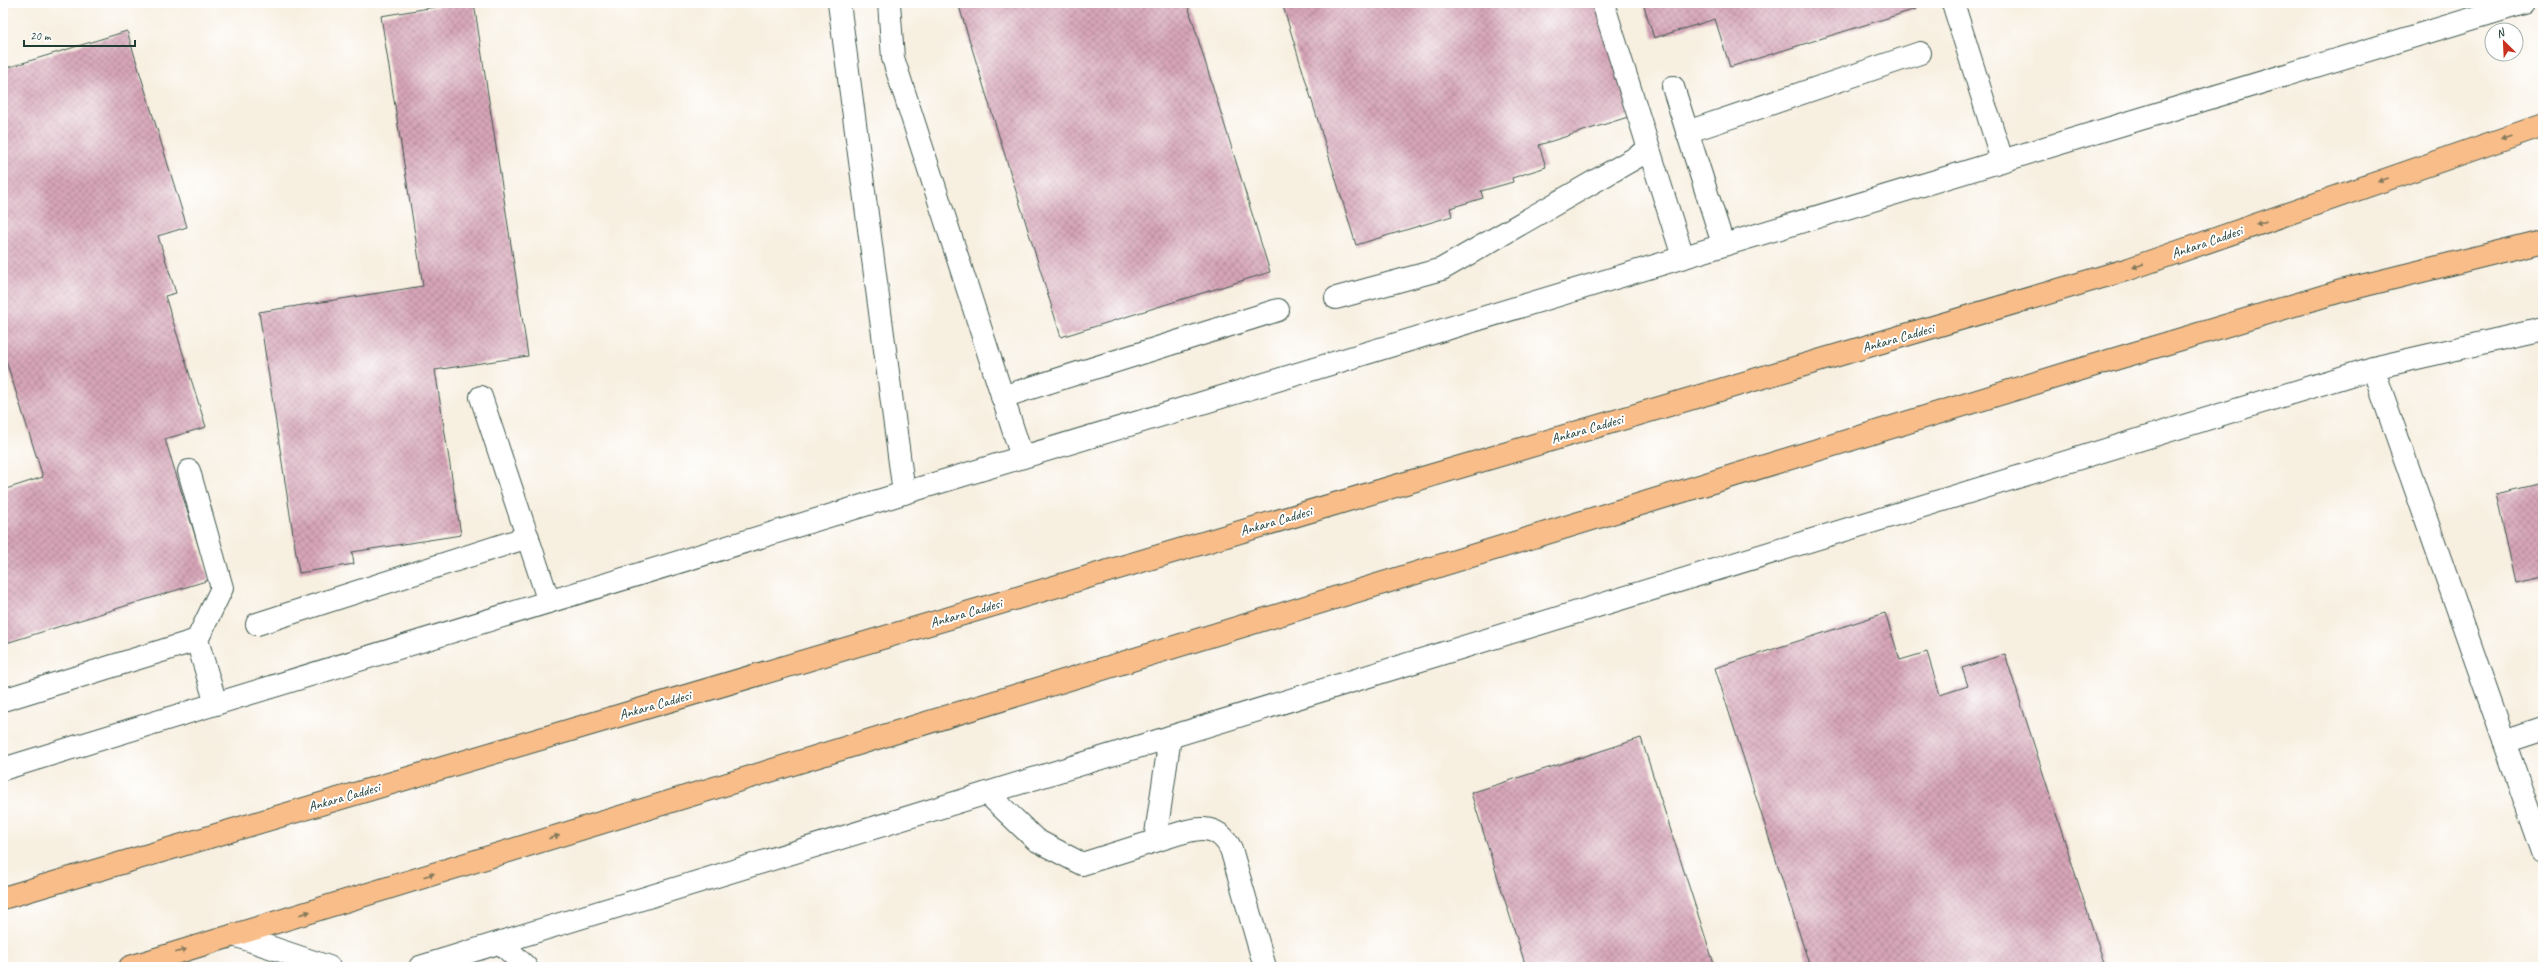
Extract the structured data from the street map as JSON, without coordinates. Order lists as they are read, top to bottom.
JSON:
{
  "streets": {
    "highway": ["Ankara Caddesi"]
  },
  "scale_bar": "20 m",
  "north": "top left"
}
